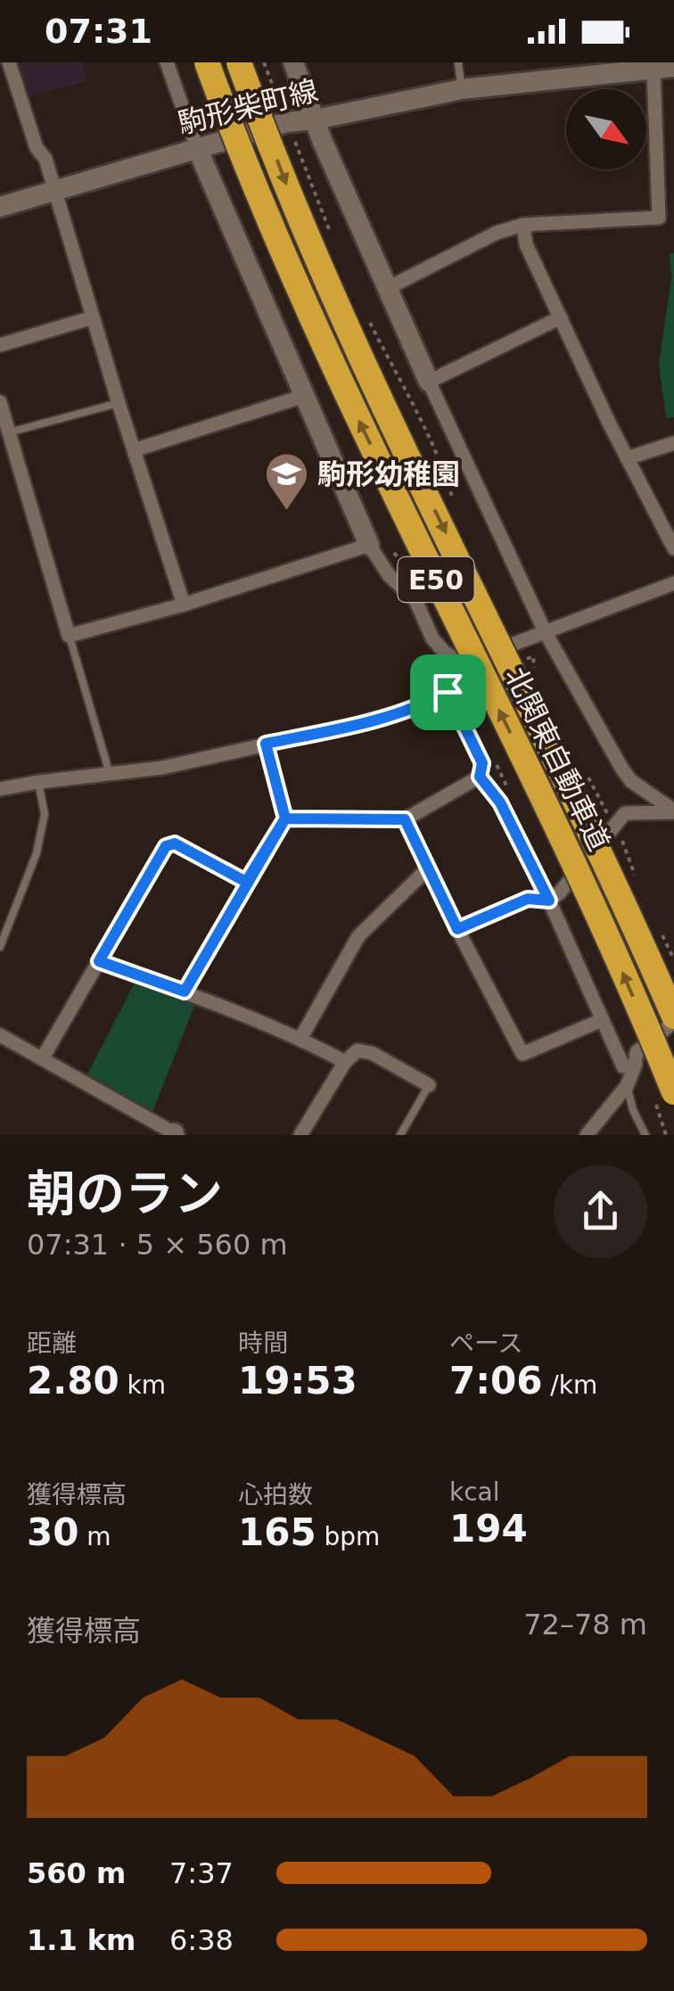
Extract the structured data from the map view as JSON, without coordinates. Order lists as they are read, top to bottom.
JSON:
{
  "streets": {
    "highway": ["E50", "北関東自動車道"],
    "street": ["駒形柴町線"]
  },
  "places": {
    "school or university": ["駒形幼稚園"]
  },
  "north": "bottom right",
  "page": {
    "status": "07:31",
    "heading": ["朝のラン", "07:31 · 5 × 560 m"],
    "stats": [
      ["距離", "2.80 km"],
      ["時間", "19:53"],
      ["ペース", "7:06 /km"],
      ["獲得標高", "30 m"],
      ["心拍数", "165 bpm"],
      ["kcal", "194"]
    ],
    "chart": ["獲得標高", "72–78 m"],
    "list": [
      {
        "name": "560 m",
        "note": "7:37"
      },
      {
        "name": "1.1 km",
        "note": "6:38"
      }
    ]
  }
}
